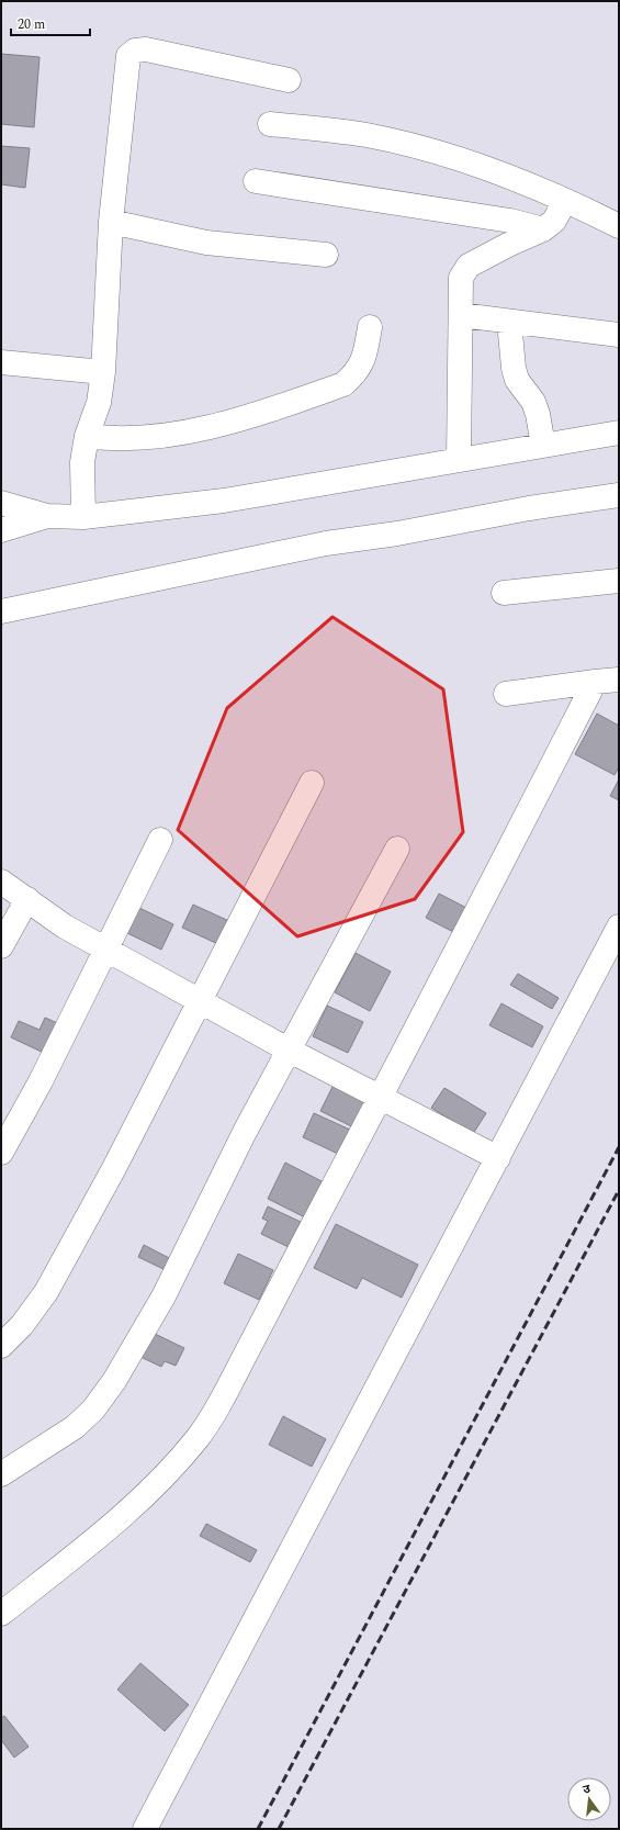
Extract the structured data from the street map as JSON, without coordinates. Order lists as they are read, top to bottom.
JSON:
{
  "scale_bar": "20 m",
  "north": "top"
}
